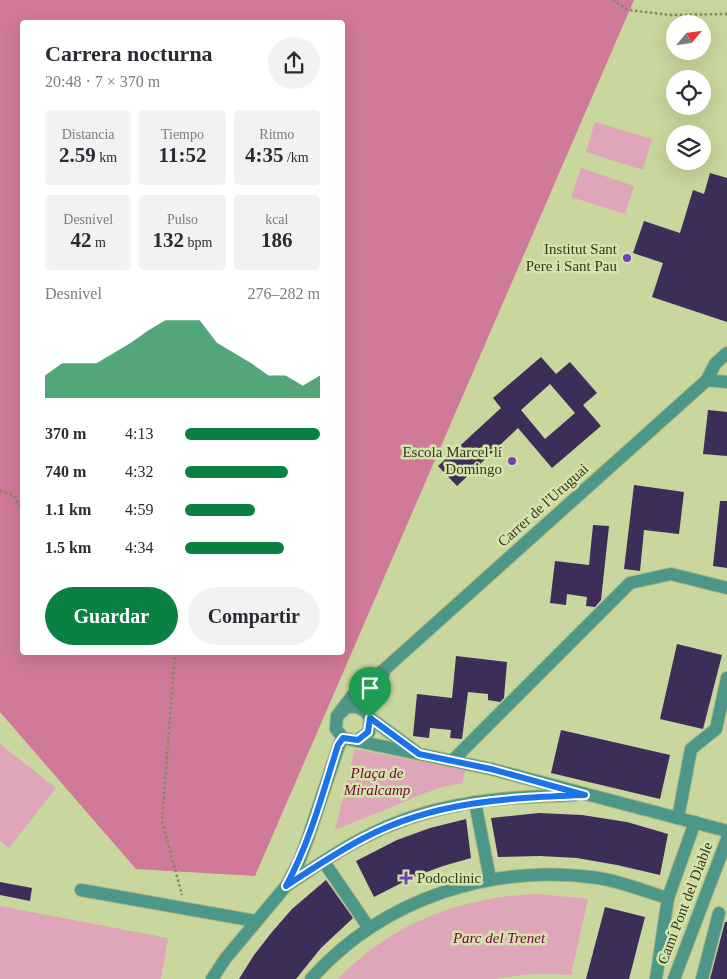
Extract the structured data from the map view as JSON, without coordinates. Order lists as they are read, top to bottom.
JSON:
{
  "streets": {
    "street": ["Carrer de l'Uruguai", "Camí Pont del Diable"]
  },
  "parks": ["Plaça de Miralcamp", "Parc del Trenet"],
  "places": {
    "other": ["Institut Sant Pere i Sant Pau", "Escola Marcel·lí Domingo"],
    "health": ["Podoclinic"]
  },
  "north": "top right",
  "page": {
    "heading": ["Carrera nocturna", "20:48 · 7 × 370 m"],
    "stats": [
      ["Distancia", "2.59 km"],
      ["Tiempo", "11:52"],
      ["Ritmo", "4:35 /km"],
      ["Desnivel", "42 m"],
      ["Pulso", "132 bpm"],
      ["kcal", "186"]
    ],
    "chart": ["Desnivel", "276–282 m"],
    "list": [
      {
        "name": "370 m",
        "note": "4:13"
      },
      {
        "name": "740 m",
        "note": "4:32"
      },
      {
        "name": "1.1 km",
        "note": "4:59"
      },
      {
        "name": "1.5 km",
        "note": "4:34"
      }
    ],
    "buttons": ["Guardar", "Compartir"]
  }
}
